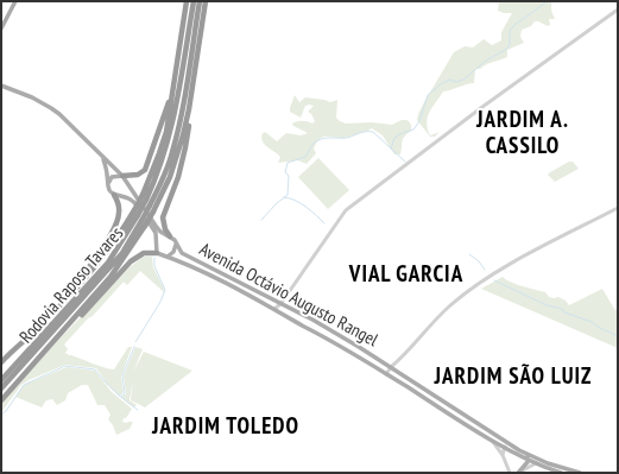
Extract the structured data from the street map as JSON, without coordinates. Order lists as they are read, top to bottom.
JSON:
{
  "streets": {
    "highway": ["Rodovia Raposo Tavares"],
    "main road": ["Avenida Octávio Augusto Rangel"]
  },
  "districts": [
    "JARDIM A. CASSILO",
    "VIAL GARCIA",
    "JARDIM SÃO LUIZ",
    "JARDIM TOLEDO"
  ]
}
